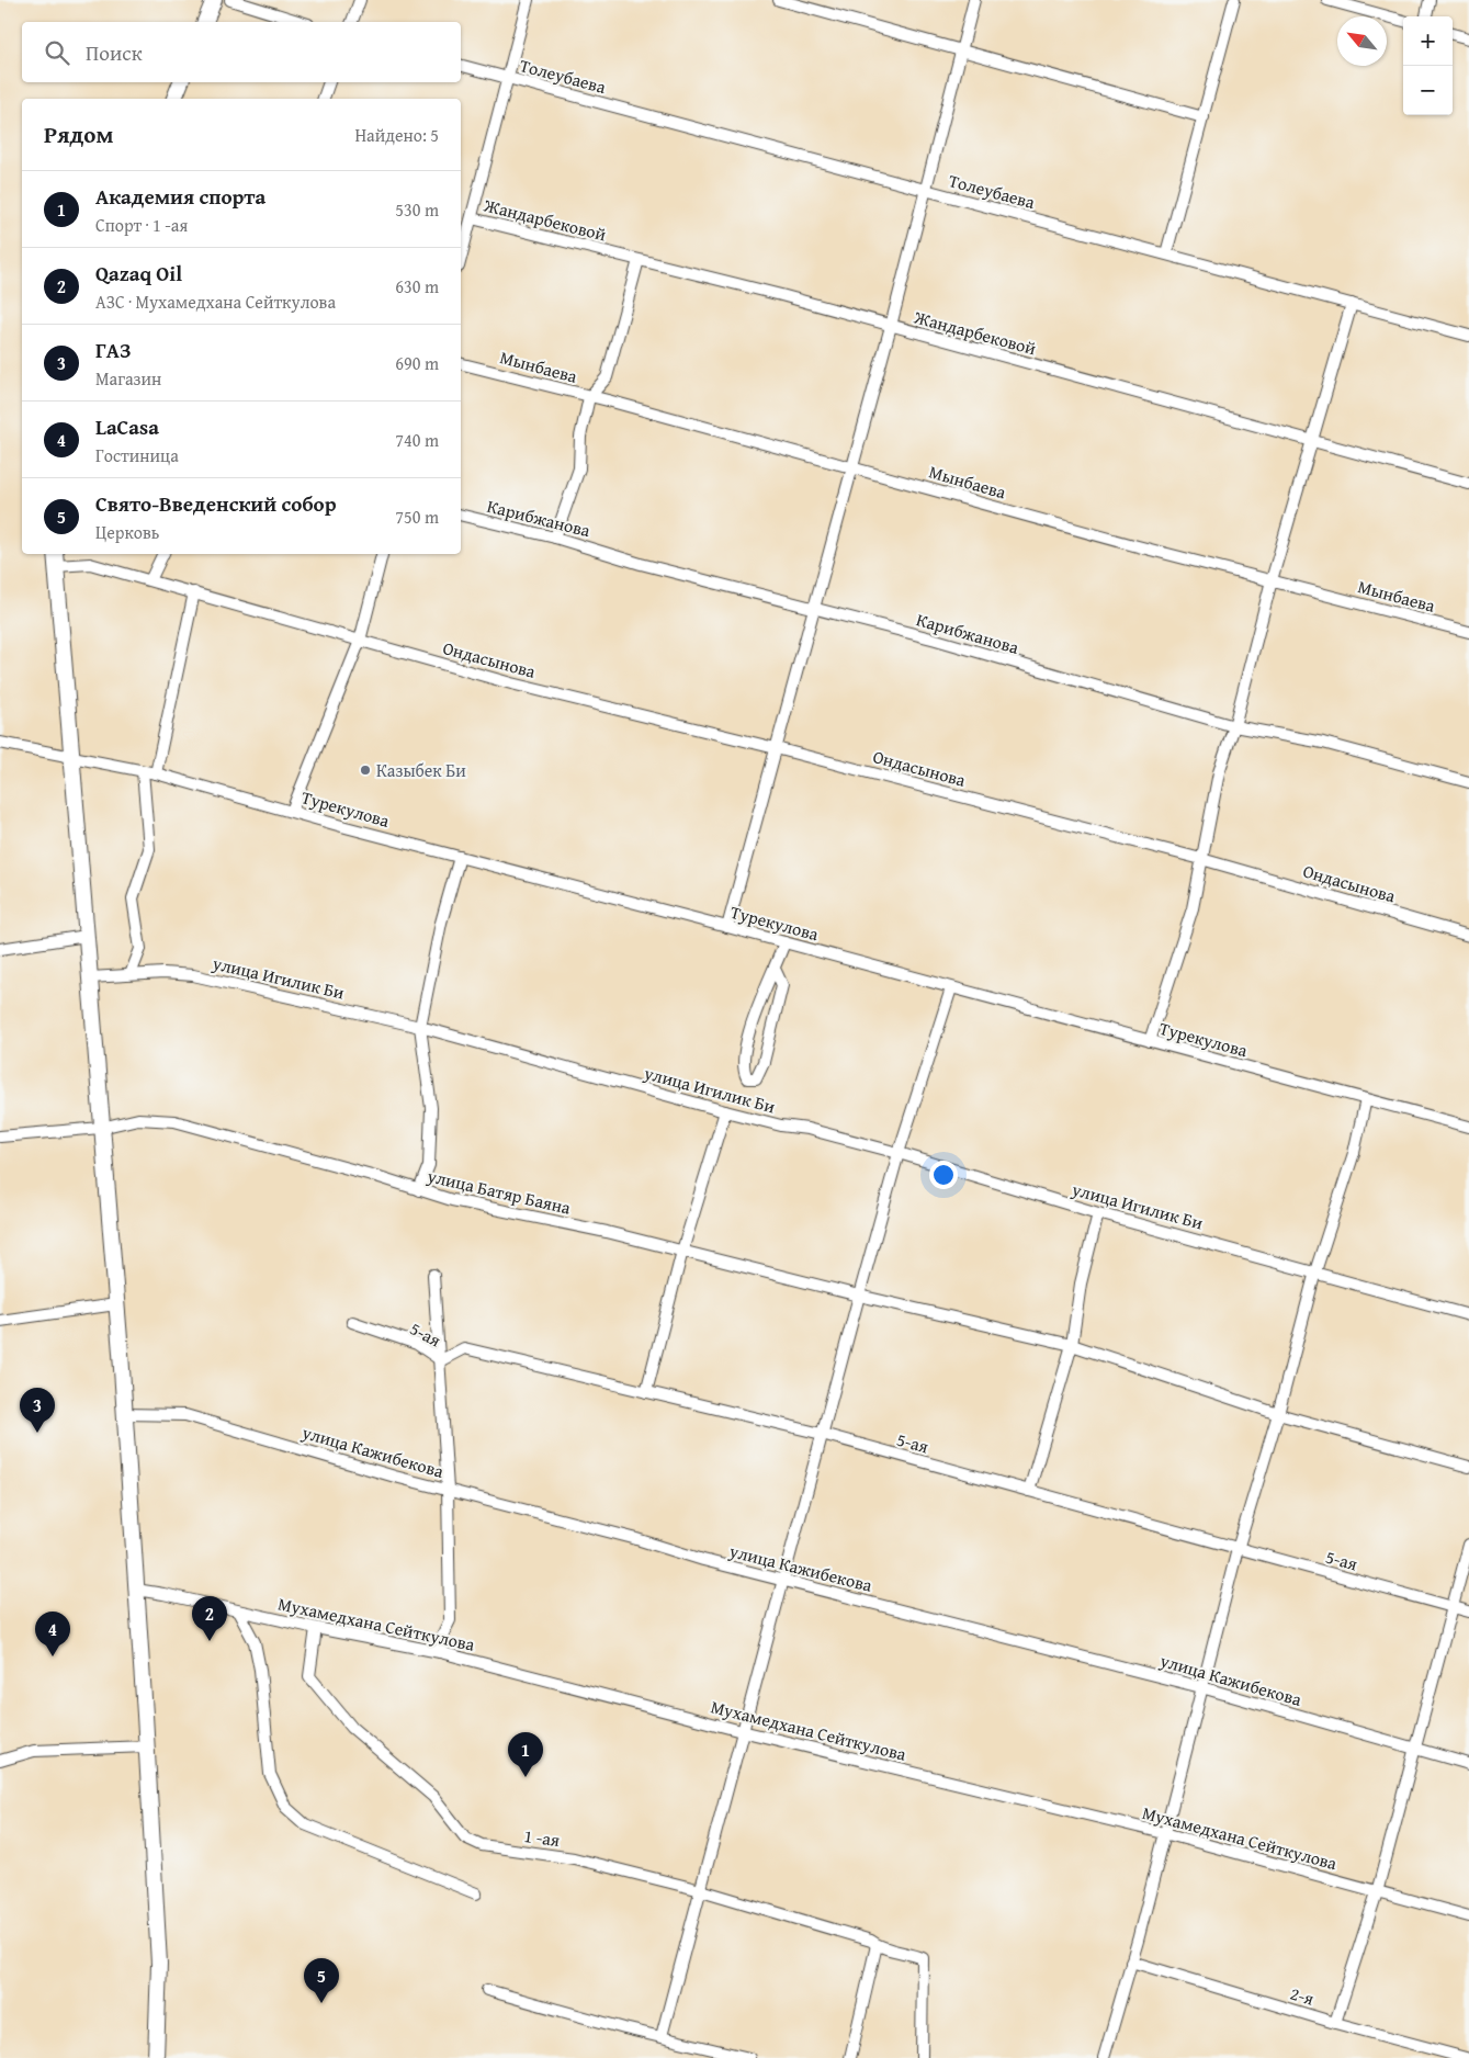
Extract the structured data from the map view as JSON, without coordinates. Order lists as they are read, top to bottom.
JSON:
{
  "streets": {
    "street": [
      "Толеубаева",
      "Жандарбековой",
      "Мынбаева",
      "Карибжанова",
      "Ондасынова",
      "Турекулова",
      "улица Игилик Би",
      "улица Батяр Баяна",
      "5-ая",
      "улица Кажибекова",
      "Мухамедхана Сейткулова",
      "1 -ая",
      "2-я"
    ]
  },
  "crossings": [
    ["Мухамедхана Сейткулова", "1 -ая"]
  ],
  "places": ["Казыбек Би"],
  "north": "top left",
  "page": {
    "map_buttons": ["+", "−"],
    "search": "Поиск",
    "heading": ["Рядом", "Найдено: 5"],
    "list": [
      {
        "mark": "1",
        "name": "Академия спорта",
        "note": "Спорт · 1 -ая",
        "value": "530 m"
      },
      {
        "mark": "2",
        "name": "Qazaq Oil",
        "note": "АЗС · Мухамедхана Сейткулова",
        "value": "630 m"
      },
      {
        "mark": "3",
        "name": "ГАЗ",
        "note": "Магазин",
        "value": "690 m"
      },
      {
        "mark": "4",
        "name": "LaCasa",
        "note": "Гостиница",
        "value": "740 m"
      },
      {
        "mark": "5",
        "name": "Свято-Введенский собор",
        "note": "Церковь",
        "value": "750 m"
      }
    ],
    "pins": [
      "3",
      "2",
      "4",
      "1",
      "5"
    ]
  }
}
